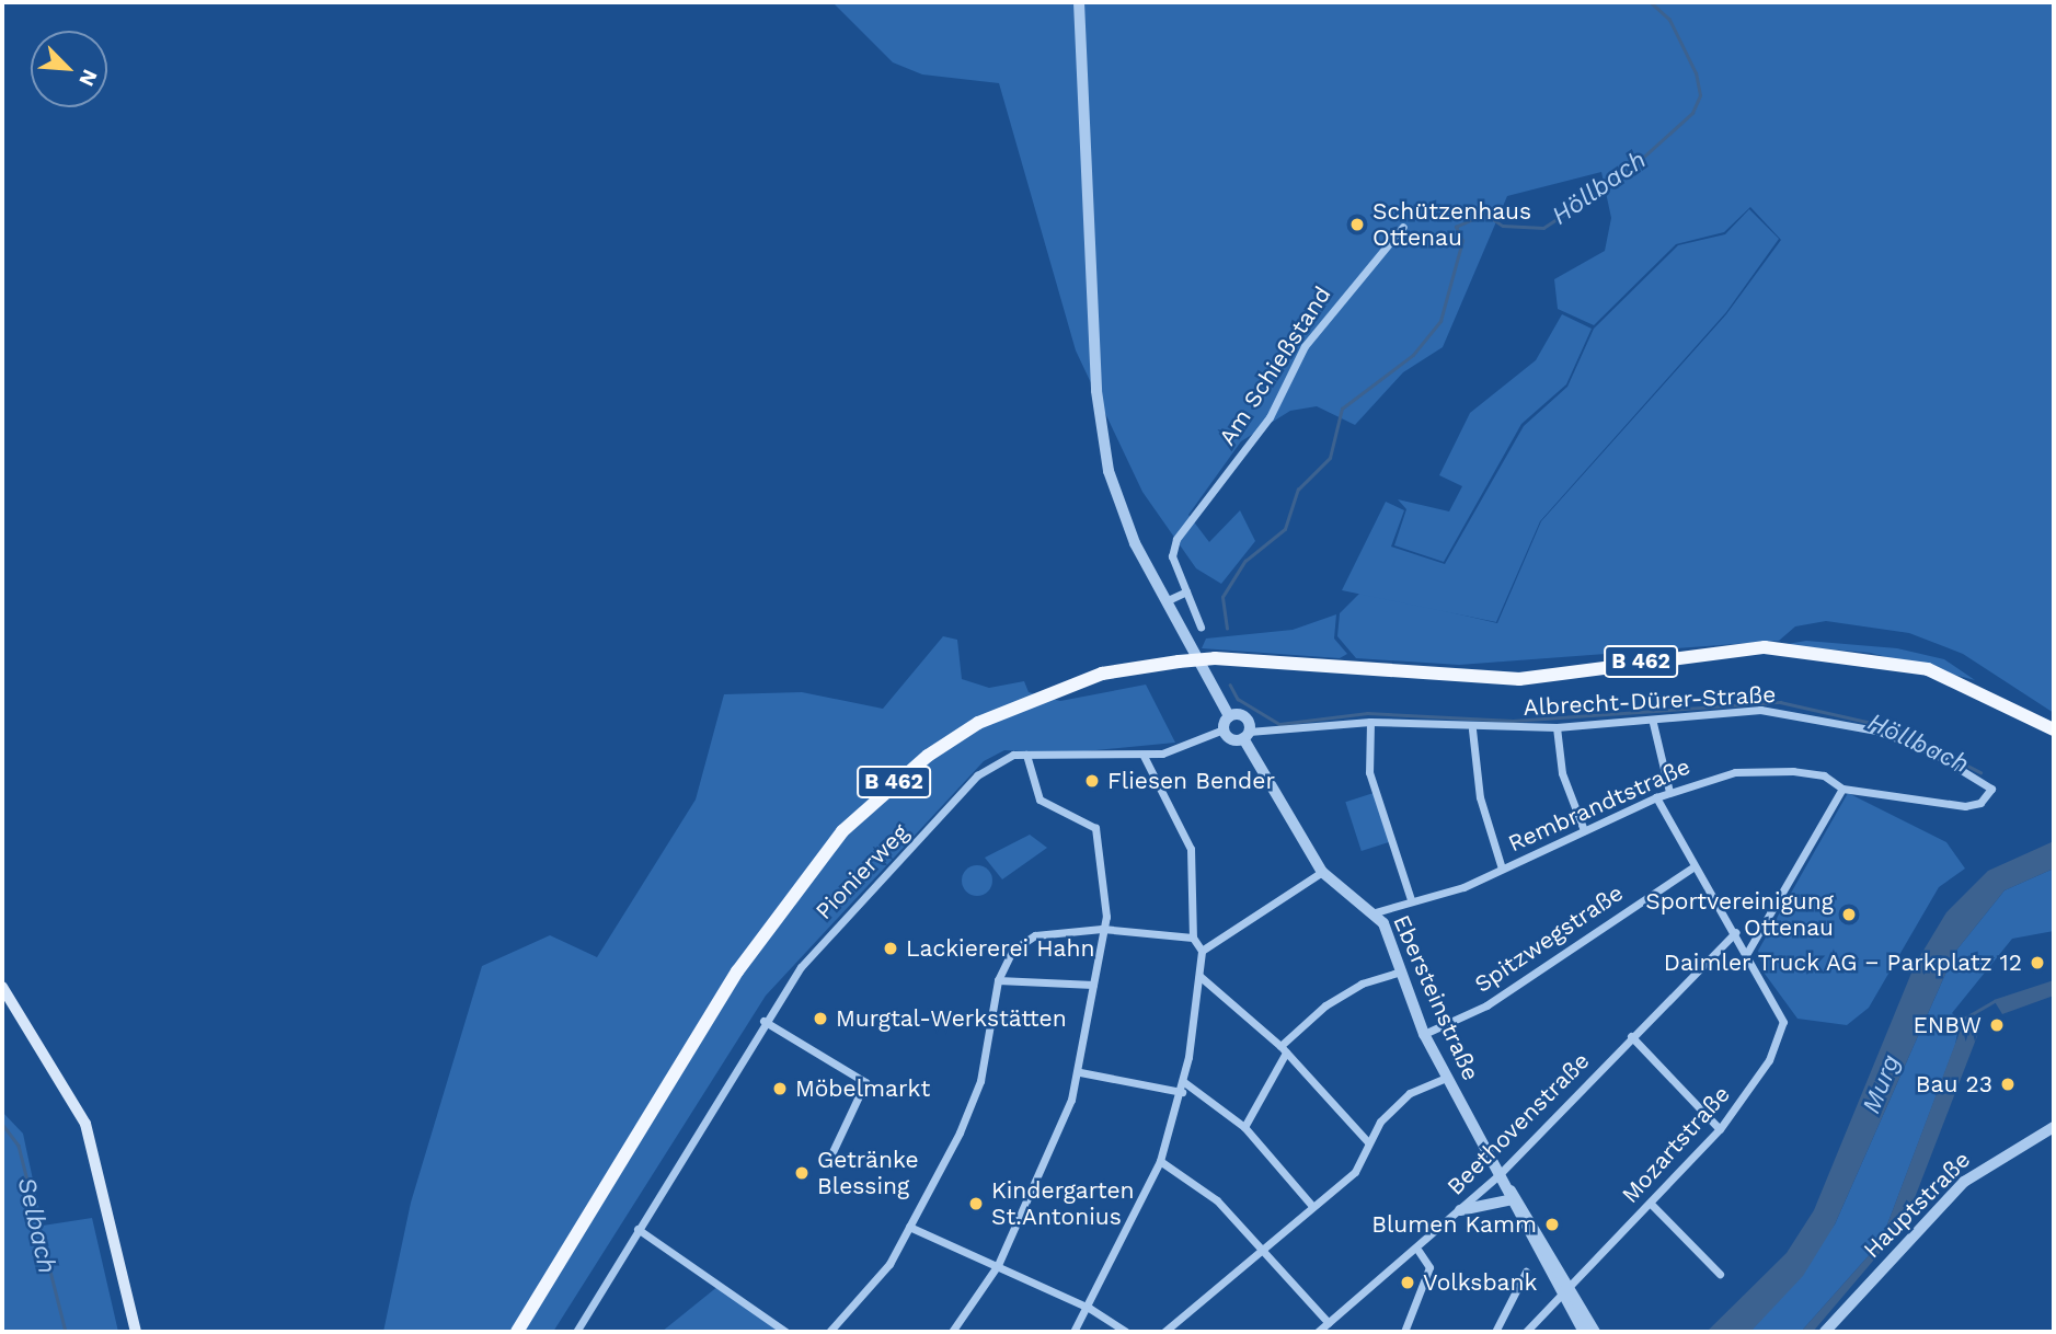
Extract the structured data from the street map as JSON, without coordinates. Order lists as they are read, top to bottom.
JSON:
{
  "streets": {
    "main road": ["B 462"],
    "street": [
      "Am Schießstand",
      "Albrecht-Dürer-Straße",
      "Rembrandtstraße",
      "Pionierweg",
      "Spitzwegstraße",
      "Ebersteinstraße",
      "Beethovenstraße",
      "Mozartstraße",
      "Hauptstraße"
    ]
  },
  "crossings": [
    ["Albrecht-Dürer-Straße", "Rembrandtstraße"],
    ["Albrecht-Dürer-Straße", "Ebersteinstraße"],
    ["Rembrandtstraße", "Ebersteinstraße"],
    ["Rembrandtstraße", "Mozartstraße"],
    ["Spitzwegstraße", "Ebersteinstraße"],
    ["Spitzwegstraße", "Mozartstraße"],
    ["Ebersteinstraße", "Beethovenstraße"],
    ["Ebersteinstraße", "Mozartstraße"],
    ["Beethovenstraße", "Mozartstraße"]
  ],
  "water": ["Höllbach", "Murg", "Selbach"],
  "places": [
    "Schützenhaus Ottenau",
    "Fliesen Bender",
    "Sportvereinigung Ottenau",
    "Lackiererei Hahn",
    "Daimler Truck AG − Parkplatz 12",
    "Murgtal-Werkstätten",
    "ENBW",
    "Bau 23",
    "Möbelmarkt",
    "Getränke Blessing",
    "Kindergarten St.Antonius",
    "Blumen Kamm",
    "Volksbank"
  ],
  "north": "bottom right"
}
